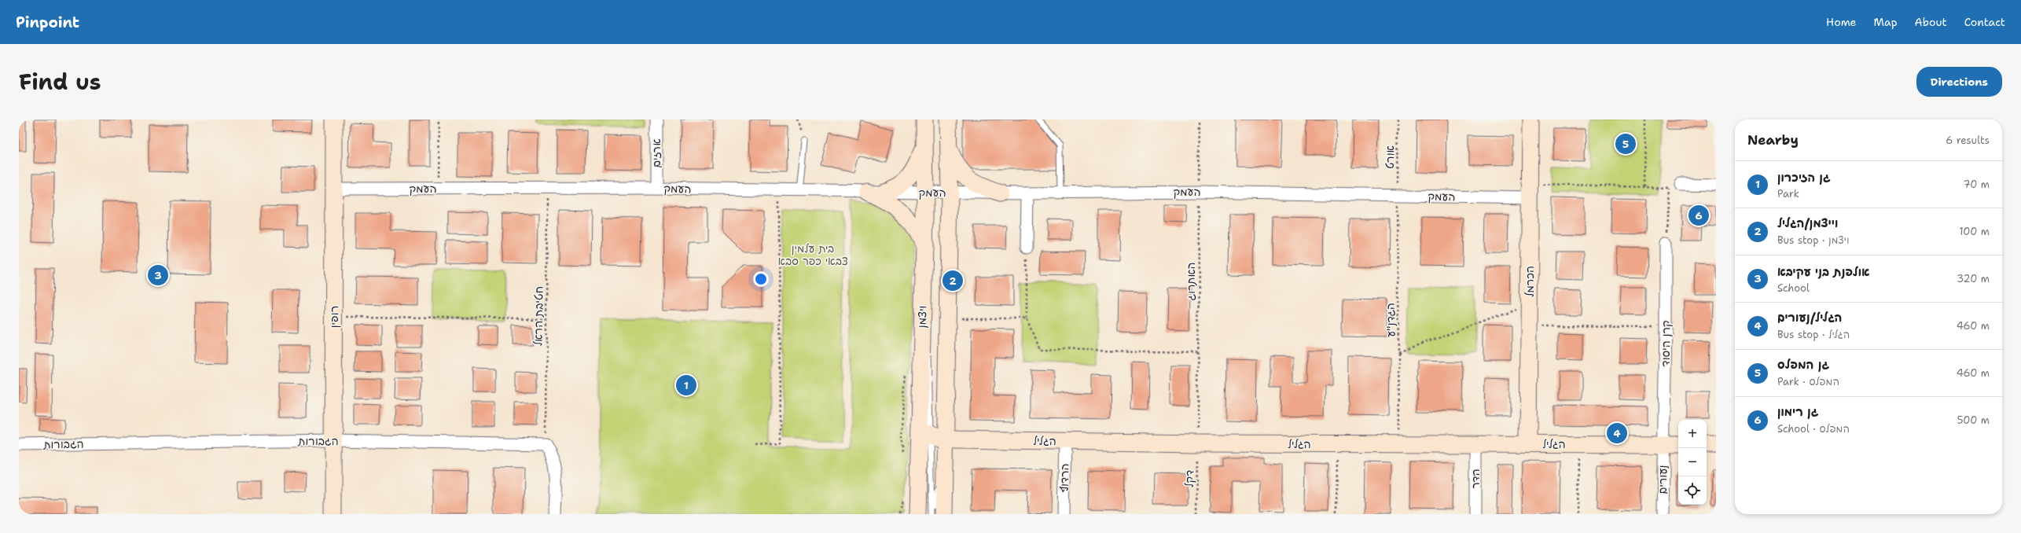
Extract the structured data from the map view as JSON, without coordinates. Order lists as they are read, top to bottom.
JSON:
{
  "streets": {
    "street": [
      "ארזים",
      "העמק",
      "הכרמל",
      "רופין",
      "ויצמן",
      "קרן היסוד",
      "הגבורות",
      "הגליל",
      "הרדוף",
      "הדר",
      "נעורים"
    ],
    "path": [
      "אורט",
      "האתרוג",
      "חטיבת הראל",
      "הגדנ\"ע",
      "דקל"
    ]
  },
  "crossings": [
    ["ארזים", "העמק"],
    ["אורט", "העמק"],
    ["אורט", "הגדנ\"ע"],
    ["העמק", "האתרוג"],
    ["העמק", "הכרמל"],
    ["העמק", "חטיבת הראל"],
    ["העמק", "רופין"],
    ["העמק", "ויצמן"],
    ["העמק", "הגדנ\"ע"],
    ["האתרוג", "הגליל"],
    ["האתרוג", "דקל"],
    ["הכרמל", "הגליל"],
    ["חטיבת הראל", "הגבורות"],
    ["רופין", "הגבורות"],
    ["ויצמן", "הגליל"],
    ["הגדנ\"ע", "הגליל"],
    ["קרן היסוד", "הגליל"],
    ["קרן היסוד", "נעורים"],
    ["הגליל", "הרדוף"],
    ["הגליל", "דקל"],
    ["הגליל", "הדר"],
    ["הגליל", "נעורים"]
  ],
  "parks": ["בית עלמין צבאי כפר סבא"],
  "page": {
    "header": "Pinpoint",
    "nav": [
      "Home",
      "Map",
      "About",
      "Contact"
    ],
    "title": "Find us",
    "buttons": "Directions",
    "heading": ["Nearby", "6 results"],
    "pins": [
      "5",
      "6",
      "3",
      "2",
      "1",
      "4"
    ],
    "list": [
      {
        "mark": "1",
        "name": "גן הזיכרון",
        "note": "Park",
        "value": "70 m"
      },
      {
        "mark": "2",
        "name": "וייצמן/הגליל",
        "note": "Bus stop · ויצמן",
        "value": "100 m"
      },
      {
        "mark": "3",
        "name": "אולפנת בני עקיבא",
        "note": "School",
        "value": "320 m"
      },
      {
        "mark": "4",
        "name": "הגליל/נעורים",
        "note": "Bus stop · הגליל",
        "value": "460 m"
      },
      {
        "mark": "5",
        "name": "גן המפלס",
        "note": "Park · המפלס",
        "value": "460 m"
      },
      {
        "mark": "6",
        "name": "גן רימון",
        "note": "School · המפלס",
        "value": "500 m"
      }
    ],
    "map_buttons": ["+", "−"]
  }
}
